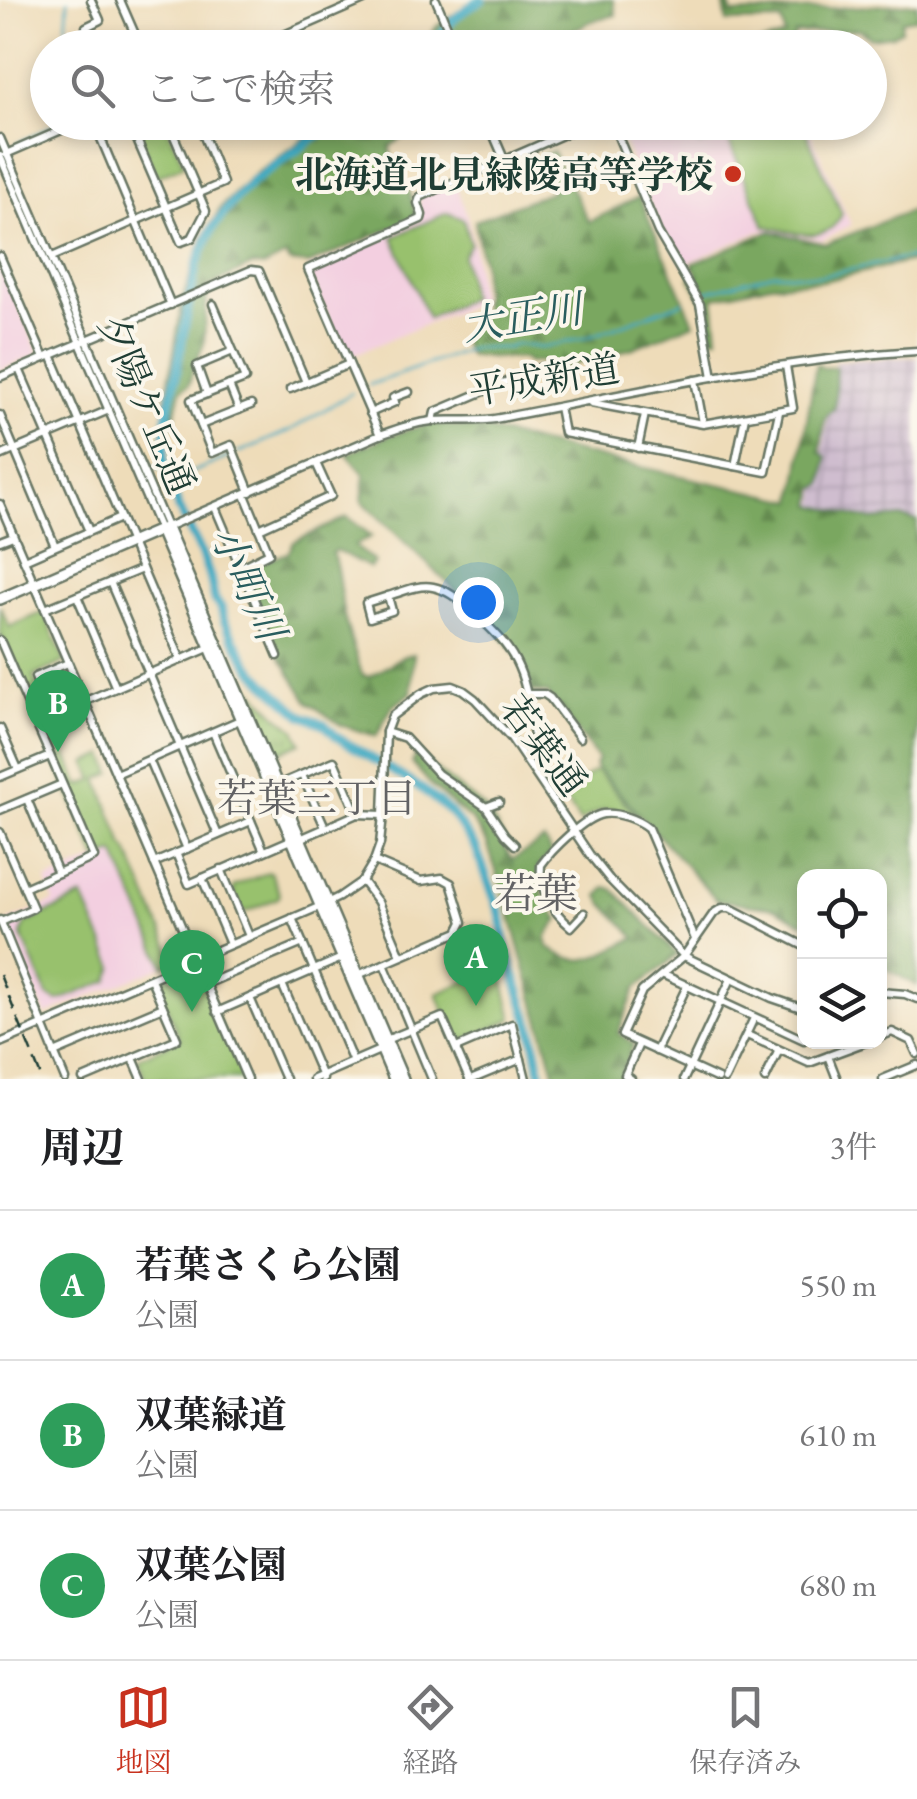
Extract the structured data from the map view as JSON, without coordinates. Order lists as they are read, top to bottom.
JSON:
{
  "streets": {
    "main road": ["夕陽ケ丘通"],
    "street": ["平成新道", "若葉通"]
  },
  "crossings": [
    ["平成新道", "夕陽ケ丘通"]
  ],
  "districts": ["若葉三丁目", "若葉"],
  "water": ["大正川", "小町川"],
  "places": ["北海道北見緑陵高等学校"],
  "page": {
    "search": "ここで検索",
    "pins": ["B", "A", "C"],
    "heading": ["周辺", "3件"],
    "list": [
      {
        "mark": "A",
        "name": "若葉さくら公園",
        "note": "公園",
        "value": "550 m"
      },
      {
        "mark": "B",
        "name": "双葉緑道",
        "note": "公園",
        "value": "610 m"
      },
      {
        "mark": "C",
        "name": "双葉公園",
        "note": "公園",
        "value": "680 m"
      }
    ],
    "nav": ["地図", "経路", "保存済み"]
  }
}
